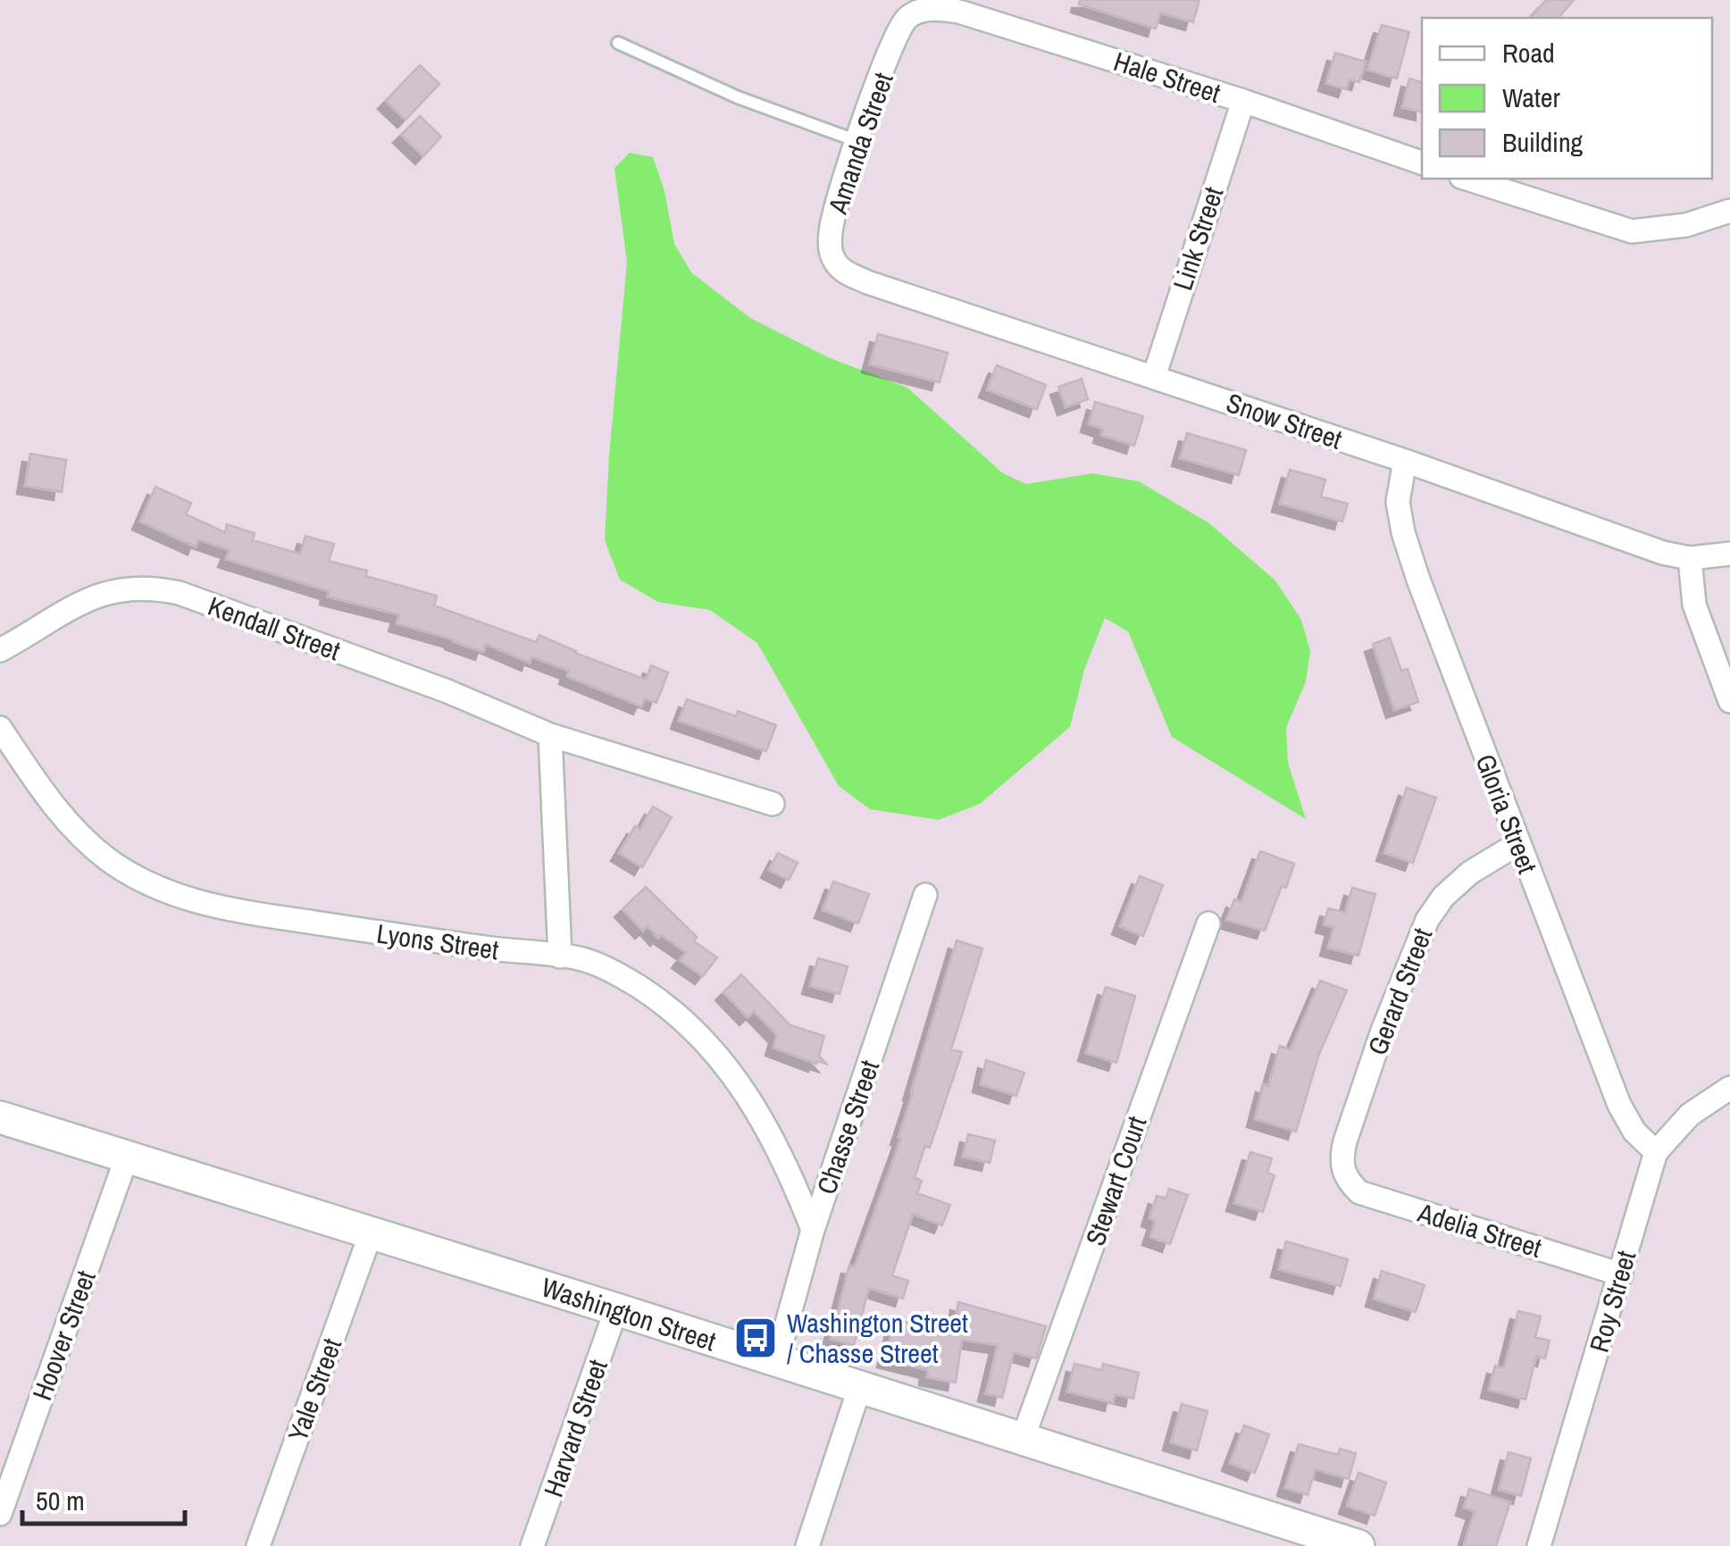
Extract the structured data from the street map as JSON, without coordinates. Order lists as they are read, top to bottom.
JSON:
{
  "streets": {
    "main road": ["Washington Street"],
    "street": [
      "Hale Street",
      "Amanda Street",
      "Link Street",
      "Snow Street",
      "Kendall Street",
      "Gloria Street",
      "Lyons Street",
      "Gerard Street",
      "Chasse Street",
      "Stewart Court",
      "Adelia Street",
      "Roy Street",
      "Hoover Street",
      "Yale Street",
      "Harvard Street"
    ]
  },
  "crossings": [
    ["Hale Street", "Amanda Street"],
    ["Hale Street", "Link Street"],
    ["Amanda Street", "Snow Street"],
    ["Link Street", "Snow Street"],
    ["Snow Street", "Gloria Street"],
    ["Gloria Street", "Gerard Street"],
    ["Gloria Street", "Roy Street"],
    ["Lyons Street", "Chasse Street"],
    ["Gerard Street", "Adelia Street"],
    ["Chasse Street", "Washington Street"],
    ["Stewart Court", "Washington Street"],
    ["Adelia Street", "Roy Street"],
    ["Washington Street", "Hoover Street"],
    ["Washington Street", "Yale Street"],
    ["Washington Street", "Harvard Street"]
  ],
  "places": {
    "bus stop": ["Washington Street / Chasse Street"]
  },
  "legend": ["Road", "Water", "Building"],
  "scale_bar": "50 m"
}
